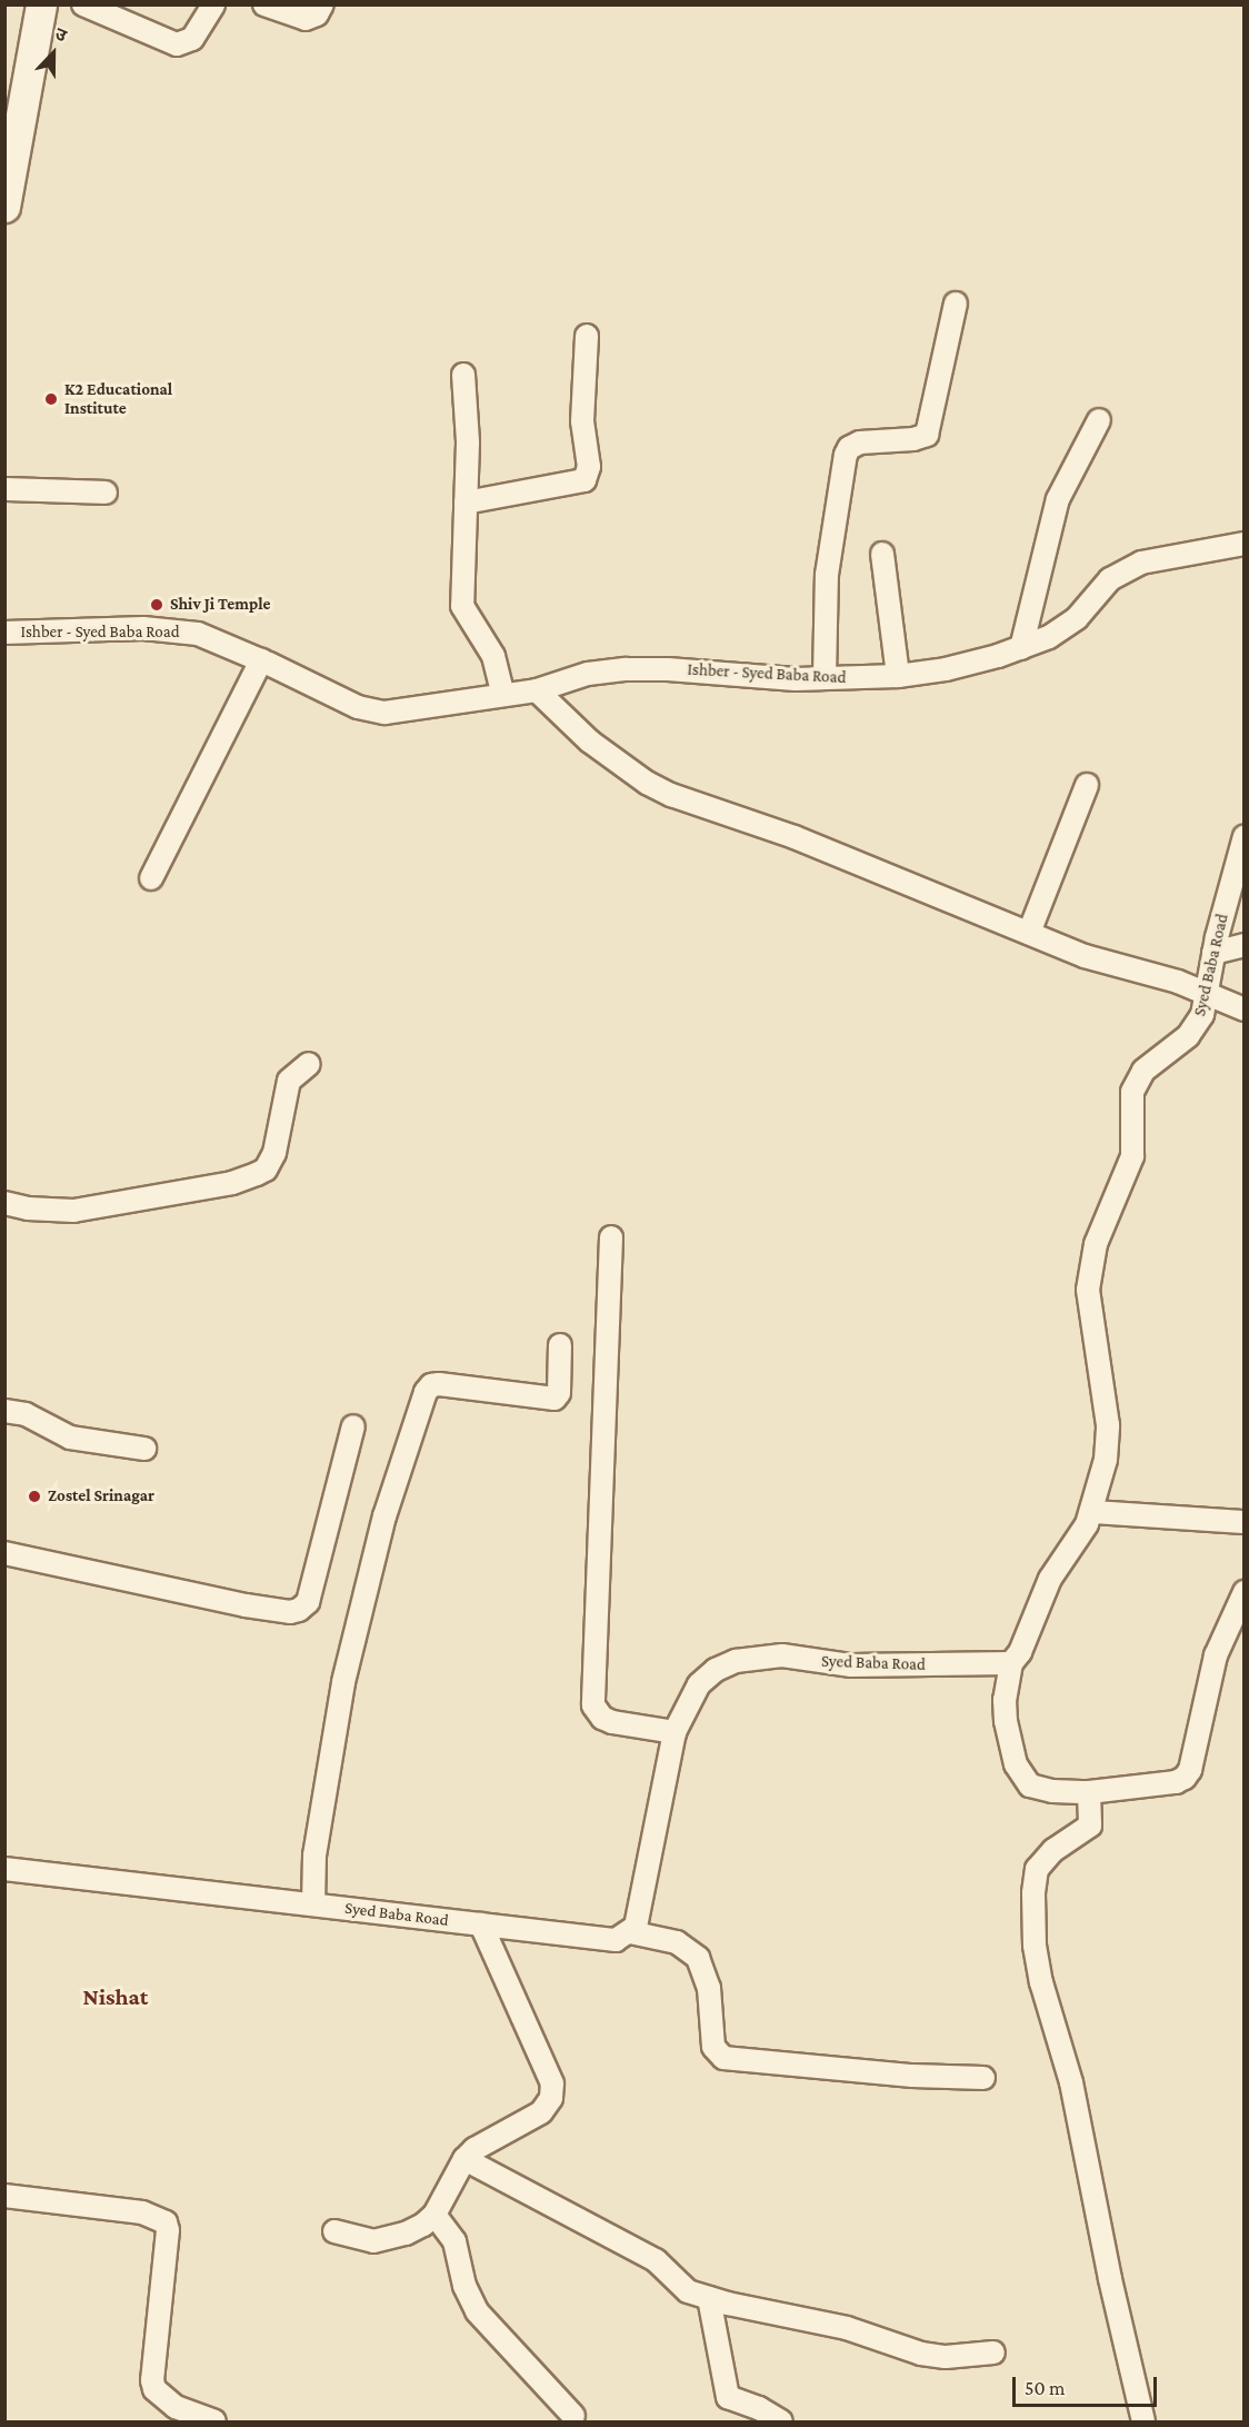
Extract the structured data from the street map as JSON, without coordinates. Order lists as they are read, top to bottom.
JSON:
{
  "streets": {
    "street": ["Ishber - Syed Baba Road", "Syed Baba Road"]
  },
  "districts": ["Nishat"],
  "places": ["K2 Educational Institute", "Shiv Ji Temple", "Zostel Srinagar"],
  "scale_bar": "50 m",
  "north": "top"
}
